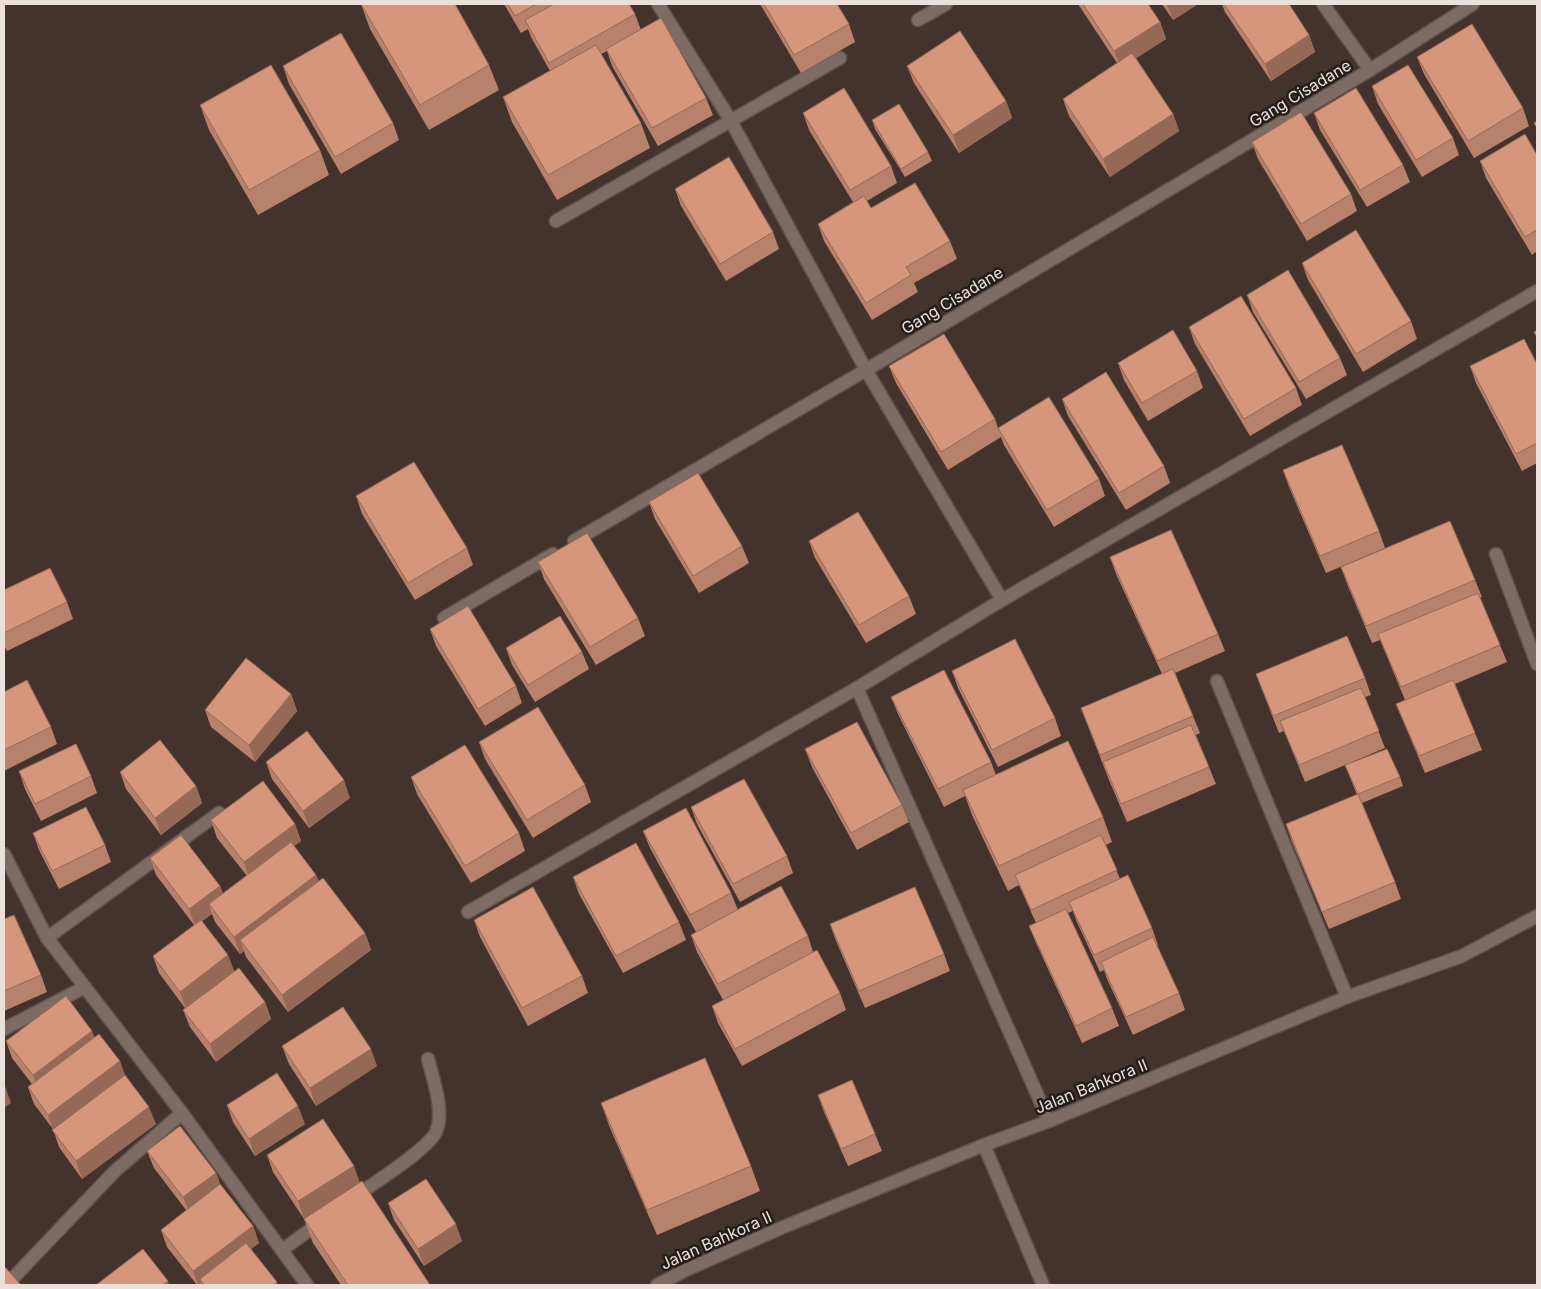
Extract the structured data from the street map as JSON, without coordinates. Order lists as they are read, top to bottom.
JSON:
{
  "streets": {
    "street": ["Gang Cisadane", "Jalan Bahkora II"]
  }
}
